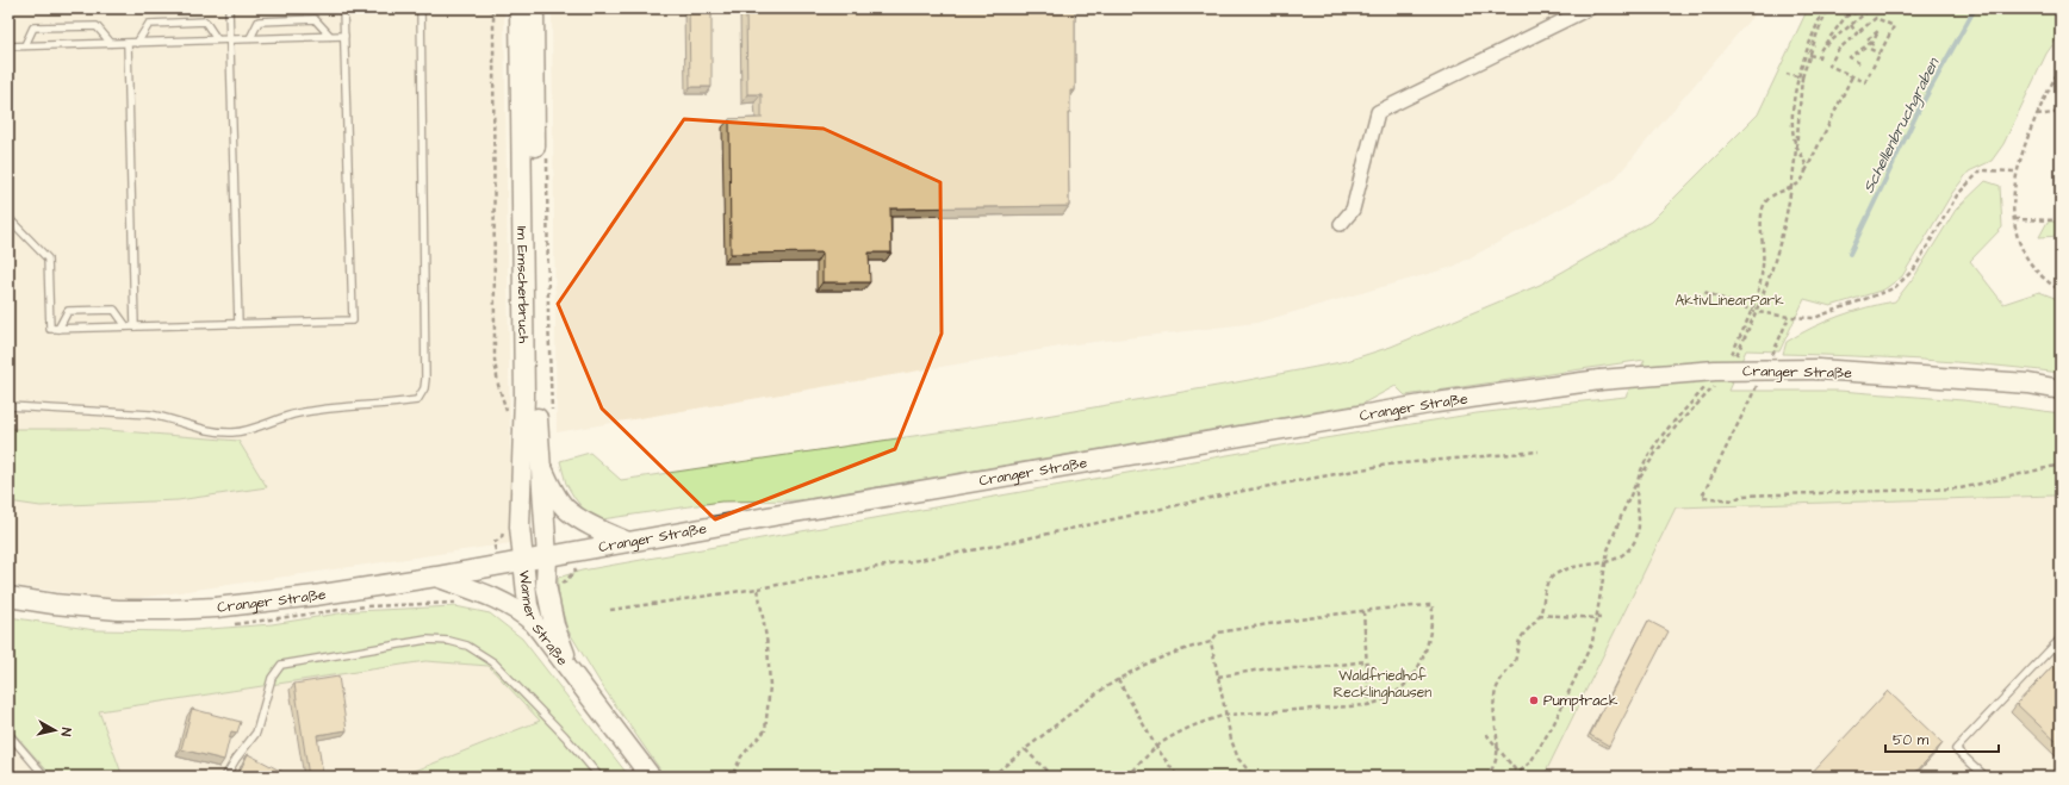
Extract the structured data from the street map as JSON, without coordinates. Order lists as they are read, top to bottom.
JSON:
{
  "streets": {
    "main road": ["Im Emscherbruch", "Cranger Straße", "Wanner Straße"]
  },
  "crossings": [
    ["Im Emscherbruch", "Cranger Straße"],
    ["Im Emscherbruch", "Wanner Straße"],
    ["Cranger Straße", "Wanner Straße"]
  ],
  "water": ["Schellenbruchgraben"],
  "parks": ["AktivLinearPark", "Waldfriedhof Recklinghausen"],
  "places": ["Pumptrack"],
  "scale_bar": "50 m",
  "north": "right"
}
